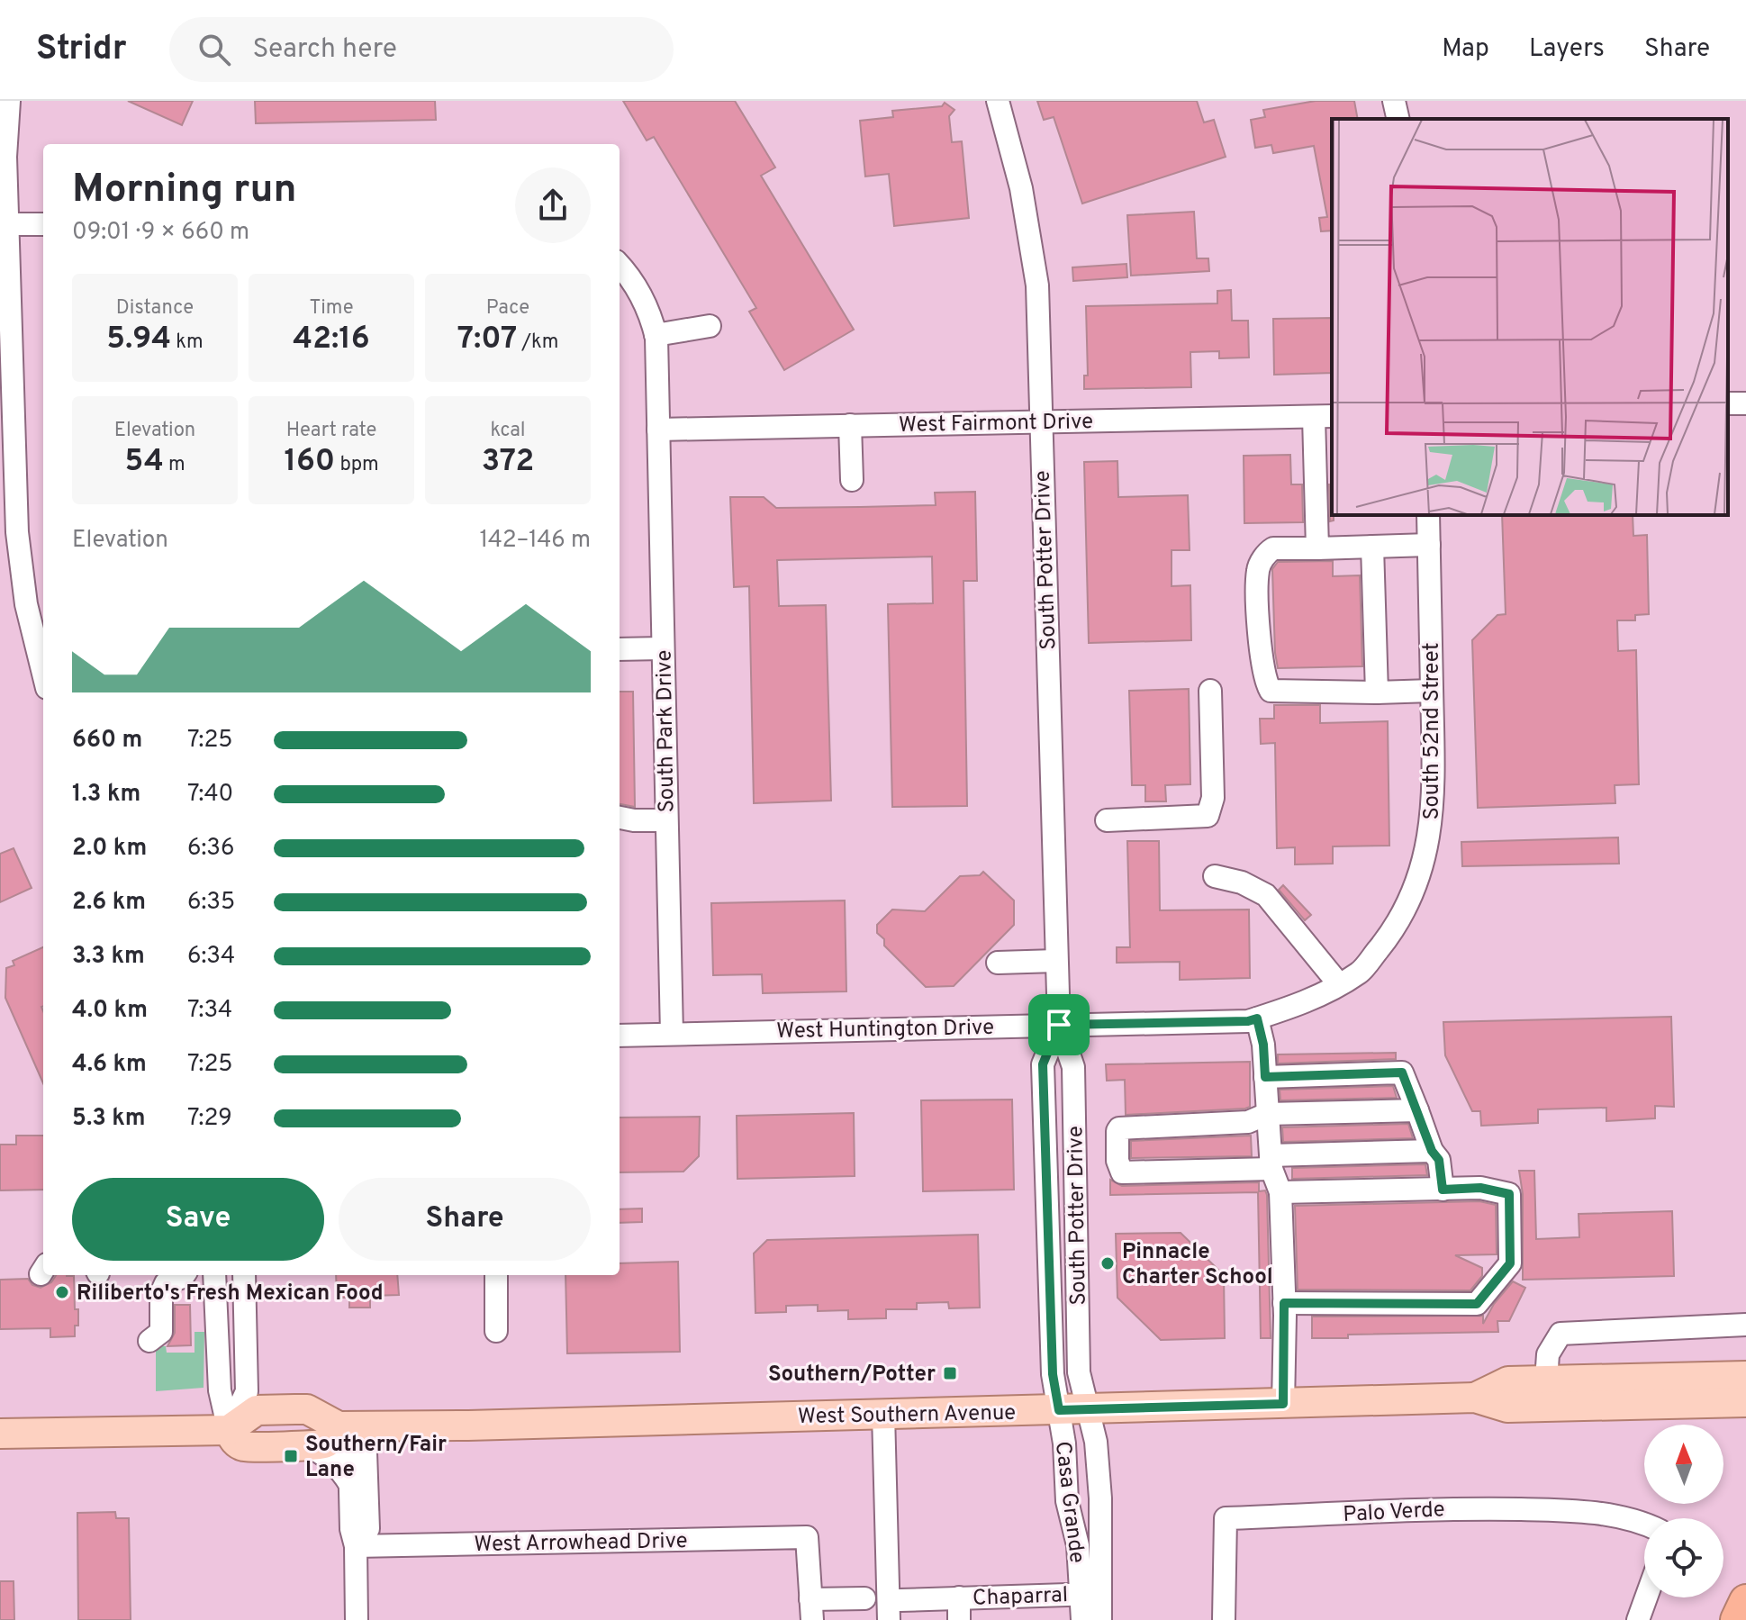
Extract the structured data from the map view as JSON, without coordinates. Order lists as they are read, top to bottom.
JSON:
{
  "streets": {
    "main road": ["West Southern Avenue"],
    "street": [
      "West Fairmont Drive",
      "South Potter Drive",
      "South Park Drive",
      "South 52nd Street",
      "West Huntington Drive",
      "Casa Grande",
      "Palo Verde",
      "West Arrowhead Drive",
      "Chaparral"
    ]
  },
  "crossings": [
    ["West Fairmont Drive", "South Potter Drive"],
    ["West Fairmont Drive", "South Park Drive"],
    ["South Potter Drive", "West Huntington Drive"],
    ["South Potter Drive", "West Southern Avenue"],
    ["South Potter Drive", "Casa Grande"],
    ["South Park Drive", "West Huntington Drive"],
    ["South 52nd Street", "West Huntington Drive"],
    ["West Southern Avenue", "Casa Grande"],
    ["Casa Grande", "Chaparral"]
  ],
  "places": {
    "other": ["Pinnacle Charter School", "Riliberto's Fresh Mexican Food"],
    "transit": ["Southern/Potter", "Southern/Fair Lane"]
  },
  "north": "top",
  "page": {
    "header": "Stridr",
    "search": "Search here",
    "nav": ["Map", "Layers", "Share"],
    "heading": ["Morning run", "09:01 · 9 × 660 m"],
    "stats": [
      ["Distance", "5.94 km"],
      ["Time", "42:16"],
      ["Pace", "7:07 /km"],
      ["Elevation", "54 m"],
      ["Heart rate", "160 bpm"],
      ["kcal", "372"]
    ],
    "chart": ["Elevation", "142–146 m"],
    "list": [
      {
        "name": "660 m",
        "note": "7:25"
      },
      {
        "name": "1.3 km",
        "note": "7:40"
      },
      {
        "name": "2.0 km",
        "note": "6:36"
      },
      {
        "name": "2.6 km",
        "note": "6:35"
      },
      {
        "name": "3.3 km",
        "note": "6:34"
      },
      {
        "name": "4.0 km",
        "note": "7:34"
      },
      {
        "name": "4.6 km",
        "note": "7:25"
      },
      {
        "name": "5.3 km",
        "note": "7:29"
      }
    ],
    "buttons": ["Save", "Share"]
  }
}
